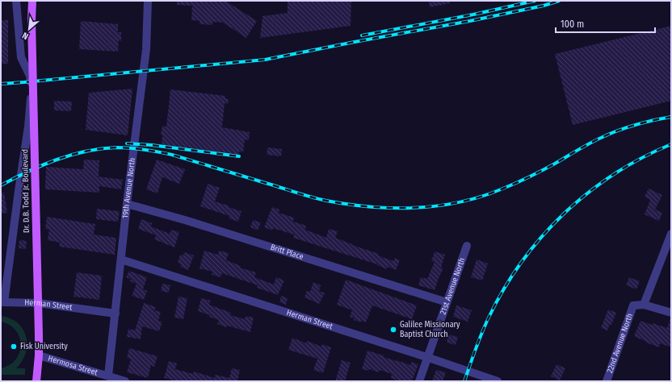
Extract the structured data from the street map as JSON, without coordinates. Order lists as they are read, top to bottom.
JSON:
{
  "streets": {
    "main road": ["Dr. D.B. Todd Jr. Boulevard"],
    "street": [
      "19th Avenue North",
      "Britt Place",
      "21st Avenue North",
      "Herman Street",
      "22nd Avenue North",
      "Hermosa Street"
    ]
  },
  "crossings": [
    ["19th Avenue North", "Britt Place"],
    ["19th Avenue North", "Herman Street"],
    ["19th Avenue North", "Hermosa Street"],
    ["Dr. D.B. Todd Jr. Boulevard", "Hermosa Street"],
    ["Britt Place", "21st Avenue North"],
    ["21st Avenue North", "Herman Street"]
  ],
  "places": ["Galilee Missionary Baptist Church", "Fisk University"],
  "scale_bar": "100 m",
  "north": "bottom left"
}
